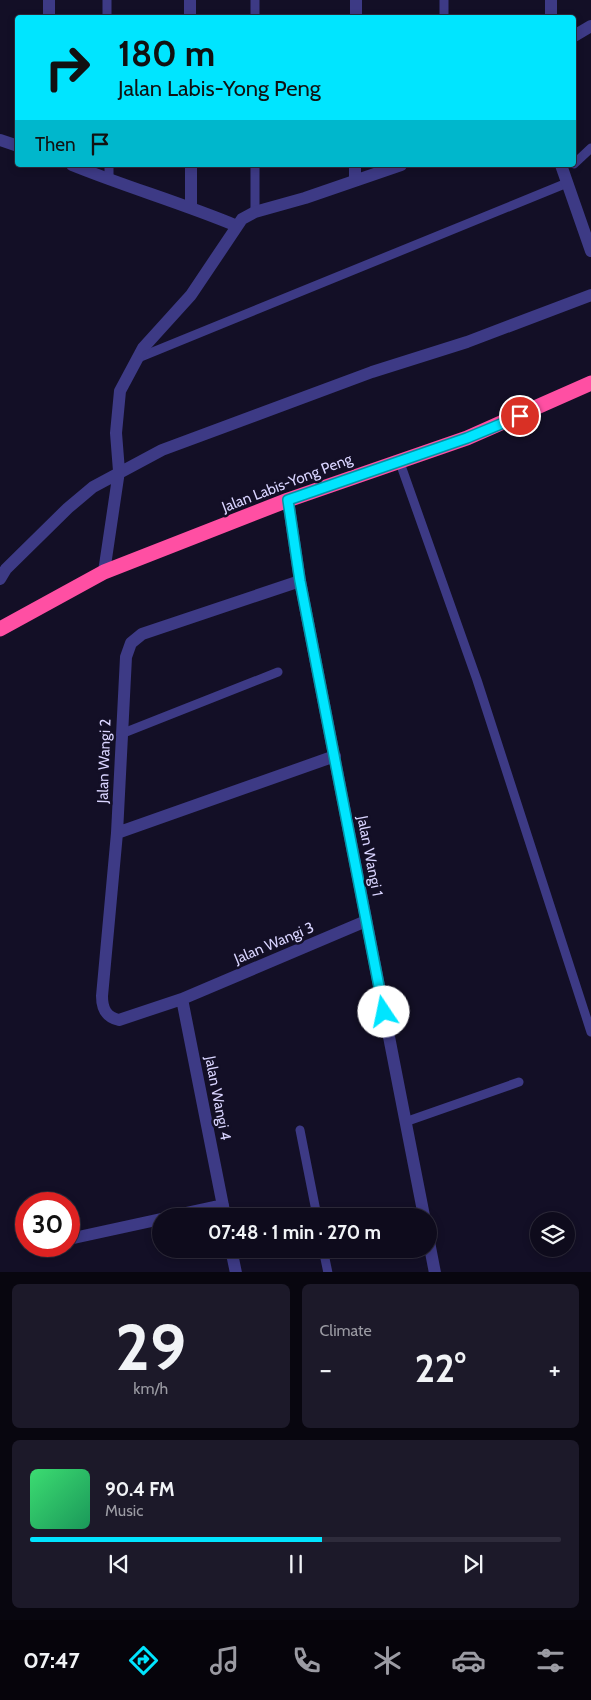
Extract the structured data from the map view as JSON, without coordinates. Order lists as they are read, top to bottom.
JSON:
{
  "streets": {
    "highway": ["Jalan Labis-Yong Peng"],
    "street": [
      "Jalan Wangi 2",
      "Jalan Wangi 1",
      "Jalan Wangi 3",
      "Jalan Wangi 4"
    ]
  },
  "crossings": [
    ["Jalan Labis-Yong Peng", "Jalan Wangi 1"],
    ["Jalan Wangi 2", "Jalan Wangi 1"],
    ["Jalan Wangi 2", "Jalan Wangi 3"],
    ["Jalan Wangi 2", "Jalan Wangi 4"],
    ["Jalan Wangi 1", "Jalan Wangi 3"],
    ["Jalan Wangi 3", "Jalan Wangi 4"]
  ],
  "page": {
    "turn": ["180 m", "Jalan Labis-Yong Peng"],
    "then": "Then",
    "limit": "30",
    "trip": "07:48 · 1 min · 270 m",
    "tile": [
      ["29", "km/h"],
      "Climate"
    ],
    "heat": ["−", "22°", "+"],
    "song": ["90.4 FM", "Music"],
    "tabs": "07:47"
  }
}
